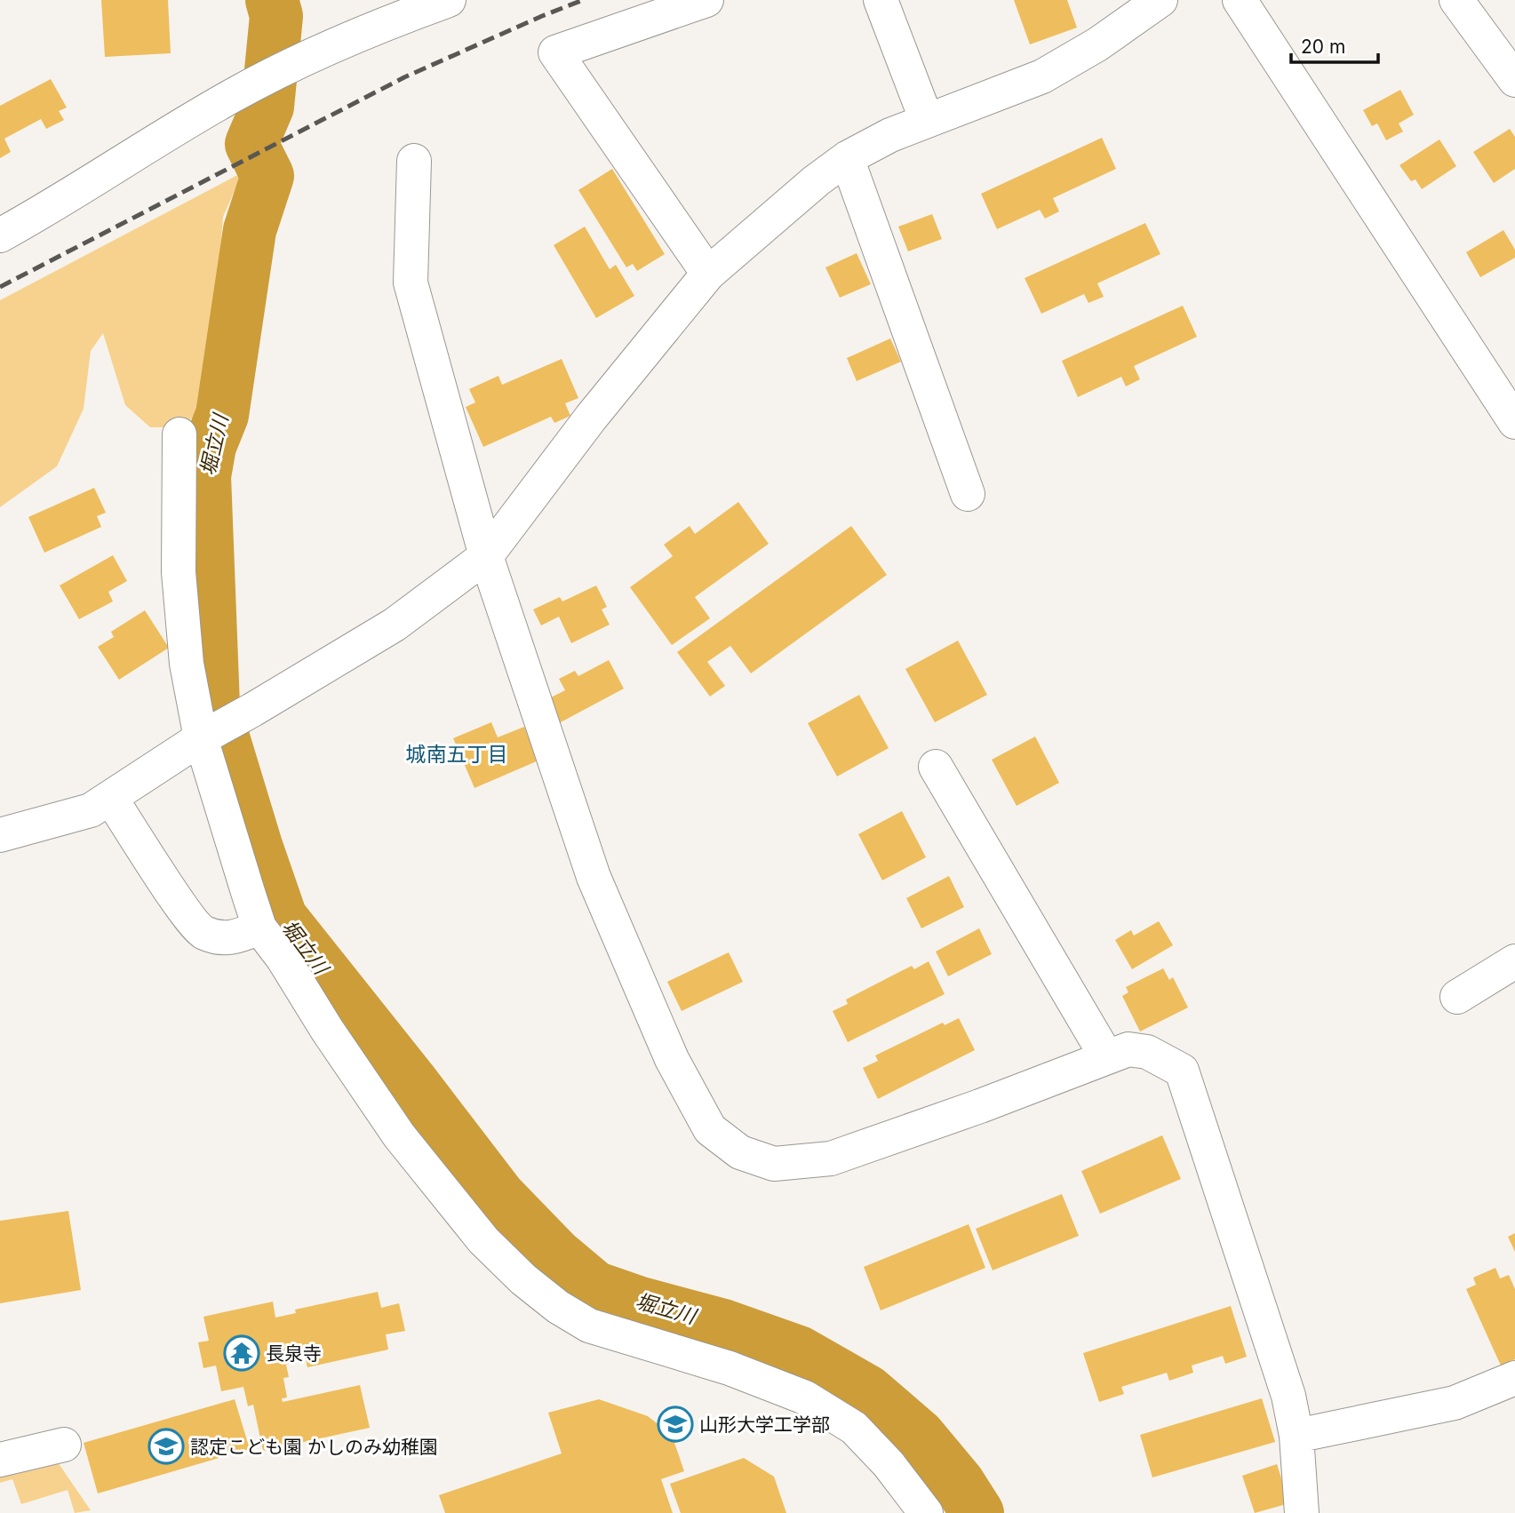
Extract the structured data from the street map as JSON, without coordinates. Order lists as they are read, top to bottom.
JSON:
{
  "districts": ["城南五丁目"],
  "water": ["堀立川"],
  "places": {
    "temple": ["長泉寺"],
    "school or university": ["山形大学工学部", "認定こども園 かしのみ幼稚園"]
  },
  "scale_bar": "20 m"
}
